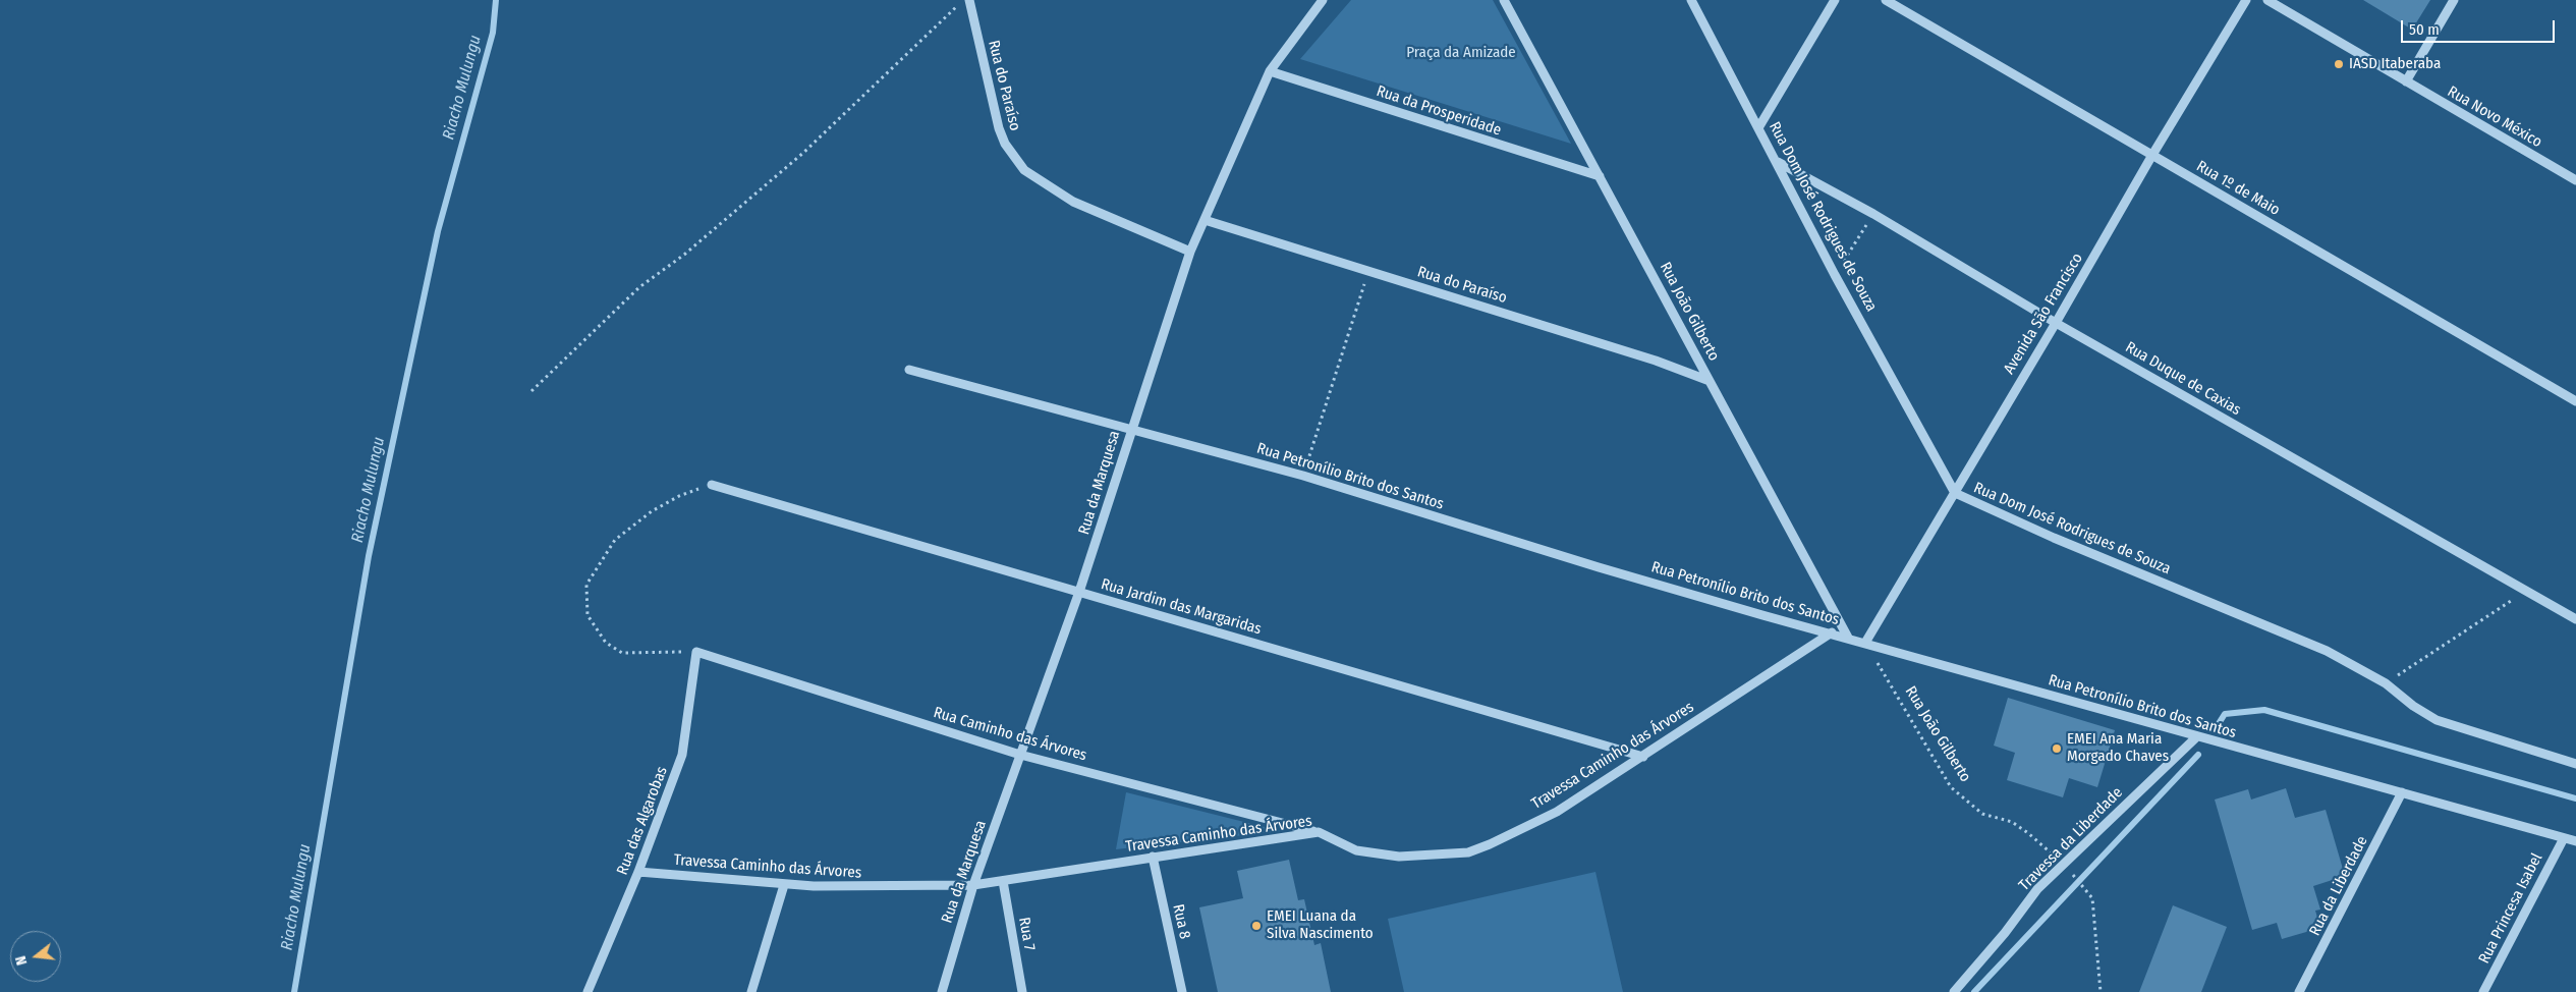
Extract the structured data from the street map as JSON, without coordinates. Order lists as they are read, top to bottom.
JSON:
{
  "streets": {
    "street": [
      "Rua do Paraíso",
      "Rua da Prosperidade",
      "Rua Novo México",
      "Rua 1º de Maio",
      "Rua Dom José Rodrigues de Souza",
      "Rua João Gilberto",
      "Avenida São Francisco",
      "Rua Duque de Caxias",
      "Rua Petronílio Brito dos Santos",
      "Rua da Marquesa",
      "Rua Jardim das Margaridas",
      "Rua Caminho das Árvores",
      "Travessa Caminho das Árvores",
      "Rua das Algarobas",
      "Travessa da Liberdade",
      "Rua da Liberdade",
      "Rua Princesa Isabel",
      "Rua 8",
      "Rua 7"
    ]
  },
  "crossings": [
    ["Rua do Paraíso", "Rua João Gilberto"],
    ["Rua do Paraíso", "Rua da Marquesa"],
    ["Rua da Prosperidade", "Rua João Gilberto"],
    ["Rua da Prosperidade", "Rua da Marquesa"],
    ["Rua 1º de Maio", "Avenida São Francisco"],
    ["Rua Dom José Rodrigues de Souza", "Avenida São Francisco"],
    ["Rua Dom José Rodrigues de Souza", "Rua Duque de Caxias"],
    ["Rua João Gilberto", "Avenida São Francisco"],
    ["Rua João Gilberto", "Rua Petronílio Brito dos Santos"],
    ["Rua João Gilberto", "Travessa da Liberdade"],
    ["Avenida São Francisco", "Rua Duque de Caxias"],
    ["Avenida São Francisco", "Rua Petronílio Brito dos Santos"],
    ["Rua Petronílio Brito dos Santos", "Rua da Marquesa"],
    ["Rua Petronílio Brito dos Santos", "Travessa Caminho das Árvores"],
    ["Rua Petronílio Brito dos Santos", "Travessa da Liberdade"],
    ["Rua Petronílio Brito dos Santos", "Rua da Liberdade"],
    ["Rua Petronílio Brito dos Santos", "Rua Princesa Isabel"],
    ["Rua da Marquesa", "Rua Jardim das Margaridas"],
    ["Rua da Marquesa", "Rua Caminho das Árvores"],
    ["Rua da Marquesa", "Travessa Caminho das Árvores"],
    ["Rua Jardim das Margaridas", "Travessa Caminho das Árvores"],
    ["Rua Caminho das Árvores", "Travessa Caminho das Árvores"],
    ["Rua Caminho das Árvores", "Rua das Algarobas"],
    ["Travessa Caminho das Árvores", "Rua das Algarobas"],
    ["Travessa Caminho das Árvores", "Rua 8"],
    ["Travessa Caminho das Árvores", "Rua 7"]
  ],
  "water": ["Riacho Mulungu"],
  "parks": ["Praça da Amizade"],
  "places": ["IASD Itaberaba", "EMEI Ana Maria Morgado Chaves", "EMEI Luana da Silva Nascimento"],
  "scale_bar": "50 m",
  "north": "left"
}
